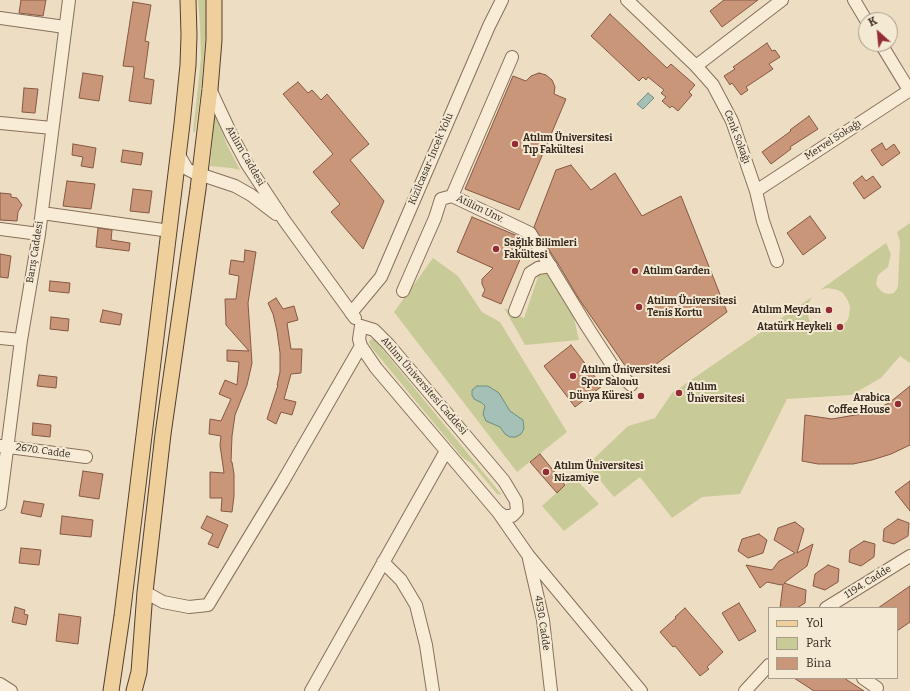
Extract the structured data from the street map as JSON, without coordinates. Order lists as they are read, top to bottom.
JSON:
{
  "streets": {
    "street": [
      "Cenk Sokağı",
      "Mervel Sokağı",
      "Atılım Caddesi",
      "Kizilcasar-Incek Yolu",
      "Atilim Unv.",
      "Barış Caddesi",
      "Atılım Üniversitesi Caddesi",
      "2670. Cadde",
      "1194. Cadde",
      "4530. Cadde"
    ]
  },
  "crossings": [
    ["Cenk Sokağı", "Mervel Sokağı"],
    ["Atılım Caddesi", "Kizilcasar-Incek Yolu"],
    ["Atılım Caddesi", "Atılım Üniversitesi Caddesi"],
    ["Barış Caddesi", "2670. Cadde"]
  ],
  "places": [
    "Atılım Üniversitesi Tıp Fakültesi",
    "Sağlık Bilimleri Fakültesi",
    "Atılım Garden",
    "Atılım Üniversitesi Tenis Kortu",
    "Atılım Meydan",
    "Atatürk Heykeli",
    "Atılım Üniversitesi Spor Salonu",
    "Atılım Üniversitesi",
    "Dünya Küresi",
    "Arabica Coffee House",
    "Atılım Üniversitesi Nizamiye"
  ],
  "legend": ["Yol", "Park", "Bina"],
  "north": "top left"
}
